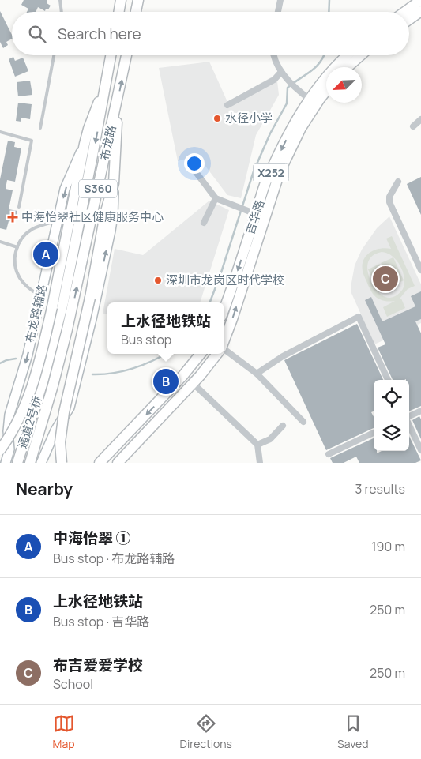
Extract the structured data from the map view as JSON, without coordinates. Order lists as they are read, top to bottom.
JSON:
{
  "streets": {
    "main road": [
      "布龙路",
      "X252",
      "S360",
      "吉华路",
      "布龙路辅路",
      "通道2号桥"
    ]
  },
  "crossings": [
    ["布龙路", "通道2号桥"]
  ],
  "places": {
    "other": ["水径小学", "深圳市龙岗区时代学校"],
    "health": ["中海怡翠社区健康服务中心"]
  },
  "north": "bottom left",
  "page": {
    "search": "Search here",
    "pins": ["A", "C", "B"],
    "popup": ["上水径地铁站", "Bus stop"],
    "heading": ["Nearby", "3 results"],
    "list": [
      {
        "mark": "A",
        "name": "中海怡翠 ①",
        "note": "Bus stop · 布龙路辅路",
        "value": "190 m"
      },
      {
        "mark": "B",
        "name": "上水径地铁站",
        "note": "Bus stop · 吉华路",
        "value": "250 m"
      },
      {
        "mark": "C",
        "name": "布吉爱爱学校",
        "note": "School",
        "value": "250 m"
      }
    ],
    "nav": ["Map", "Directions", "Saved"]
  }
}
